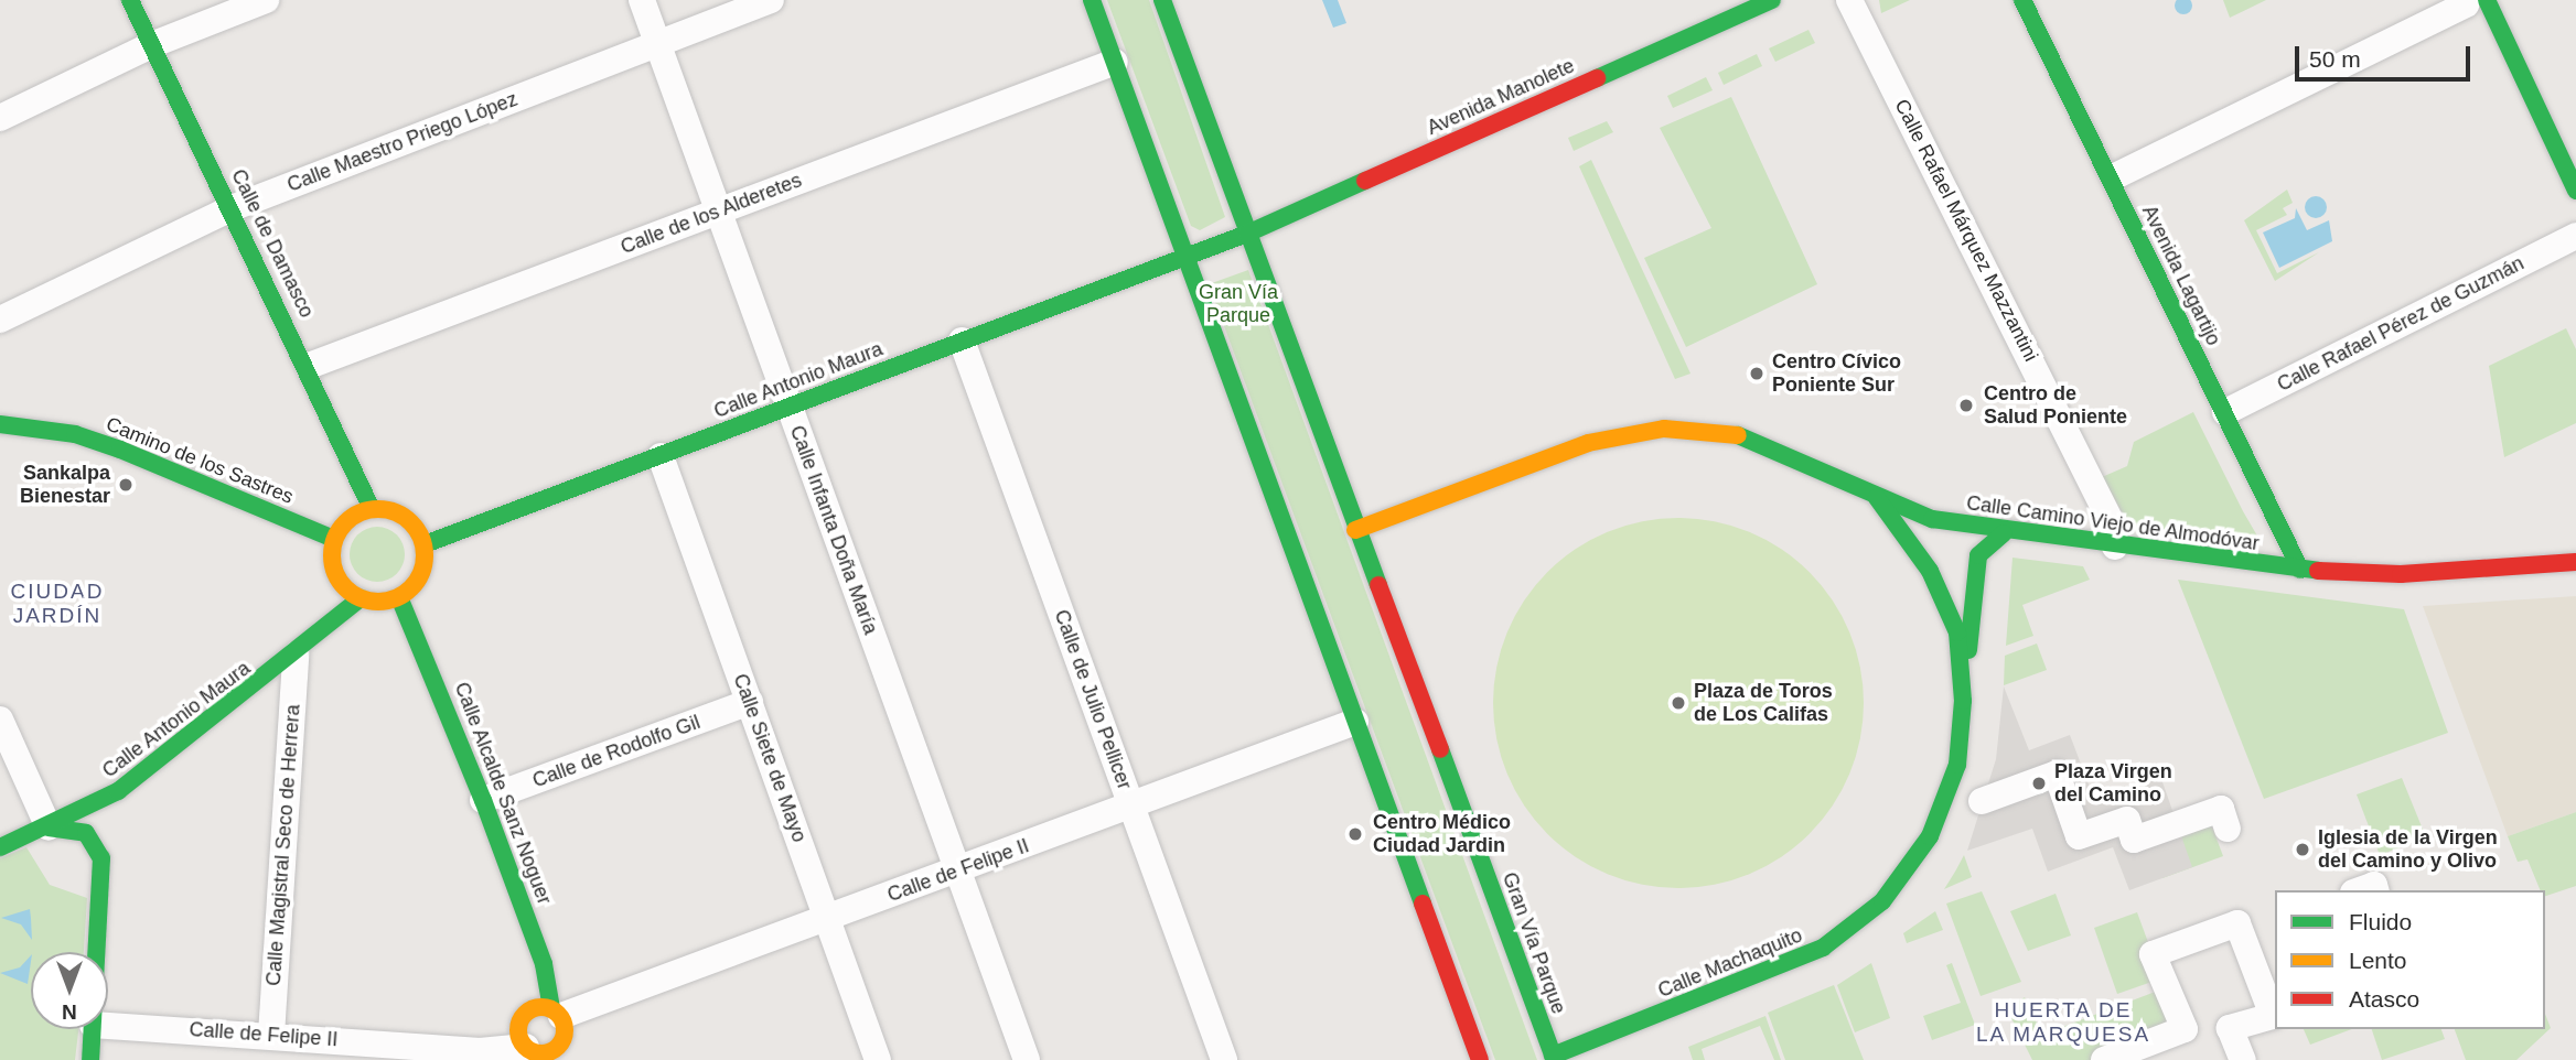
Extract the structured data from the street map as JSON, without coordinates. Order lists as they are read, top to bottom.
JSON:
{
  "streets": {
    "main road": [
      "Avenida Manolete",
      "Calle de Damasco",
      "Avenida Lagartijo",
      "Calle Antonio Maura",
      "Camino de los Sastres",
      "Calle Camino Viejo de Almodóvar",
      "Calle Alcalde Sanz Noguer",
      "Gran Vía Parque",
      "Calle Machaquito"
    ],
    "street": [
      "Calle Maestro Priego López",
      "Calle de los Alderetes",
      "Calle Rafael Márquez Mazzantini",
      "Calle Rafael Pérez de Guzmán",
      "Calle Infanta Doña María",
      "Calle de Julio Pellicer",
      "Calle de Rodolfo Gil",
      "Calle Siete de Mayo",
      "Calle Magistral Seco de Herrera",
      "Calle de Felipe II"
    ]
  },
  "crossings": [
    ["Avenida Manolete", "Gran Vía Parque"],
    ["Calle Maestro Priego López", "Calle de Damasco"],
    ["Calle Maestro Priego López", "Calle Infanta Doña María"],
    ["Calle de los Alderetes", "Calle de Damasco"],
    ["Calle de los Alderetes", "Calle Infanta Doña María"],
    ["Calle Rafael Márquez Mazzantini", "Calle Camino Viejo de Almodóvar"],
    ["Calle de Damasco", "Calle Antonio Maura"],
    ["Calle de Damasco", "Camino de los Sastres"],
    ["Calle de Damasco", "Calle Alcalde Sanz Noguer"],
    ["Avenida Lagartijo", "Calle Rafael Pérez de Guzmán"],
    ["Avenida Lagartijo", "Calle Camino Viejo de Almodóvar"],
    ["Calle Antonio Maura", "Camino de los Sastres"],
    ["Calle Antonio Maura", "Calle Infanta Doña María"],
    ["Calle Antonio Maura", "Calle de Julio Pellicer"],
    ["Calle Antonio Maura", "Calle Siete de Mayo"],
    ["Calle Antonio Maura", "Calle Alcalde Sanz Noguer"],
    ["Calle Antonio Maura", "Calle Magistral Seco de Herrera"],
    ["Camino de los Sastres", "Calle Alcalde Sanz Noguer"],
    ["Calle Camino Viejo de Almodóvar", "Gran Vía Parque"],
    ["Calle Camino Viejo de Almodóvar", "Calle Machaquito"],
    ["Calle Infanta Doña María", "Calle de Felipe II"],
    ["Calle de Julio Pellicer", "Calle de Felipe II"],
    ["Calle de Rodolfo Gil", "Calle Siete de Mayo"],
    ["Calle de Rodolfo Gil", "Calle Alcalde Sanz Noguer"],
    ["Calle Siete de Mayo", "Calle de Felipe II"],
    ["Calle Alcalde Sanz Noguer", "Calle de Felipe II"],
    ["Calle Magistral Seco de Herrera", "Calle de Felipe II"],
    ["Gran Vía Parque", "Calle Machaquito"]
  ],
  "districts": ["CIUDAD JARDÍN", "HUERTA DE LA MARQUESA"],
  "parks": ["Gran Vía Parque"],
  "places": [
    "Centro Cívico Poniente Sur",
    "Centro de Salud Poniente",
    "Sankalpa Bienestar",
    "Plaza de Toros de Los Califas",
    "Plaza Virgen del Camino",
    "Centro Médico Ciudad Jardin",
    "Iglesia de la Virgen del Camino y Olivo"
  ],
  "legend": ["Fluido", "Lento", "Atasco"],
  "scale_bar": "50 m",
  "north": "bottom"
}
